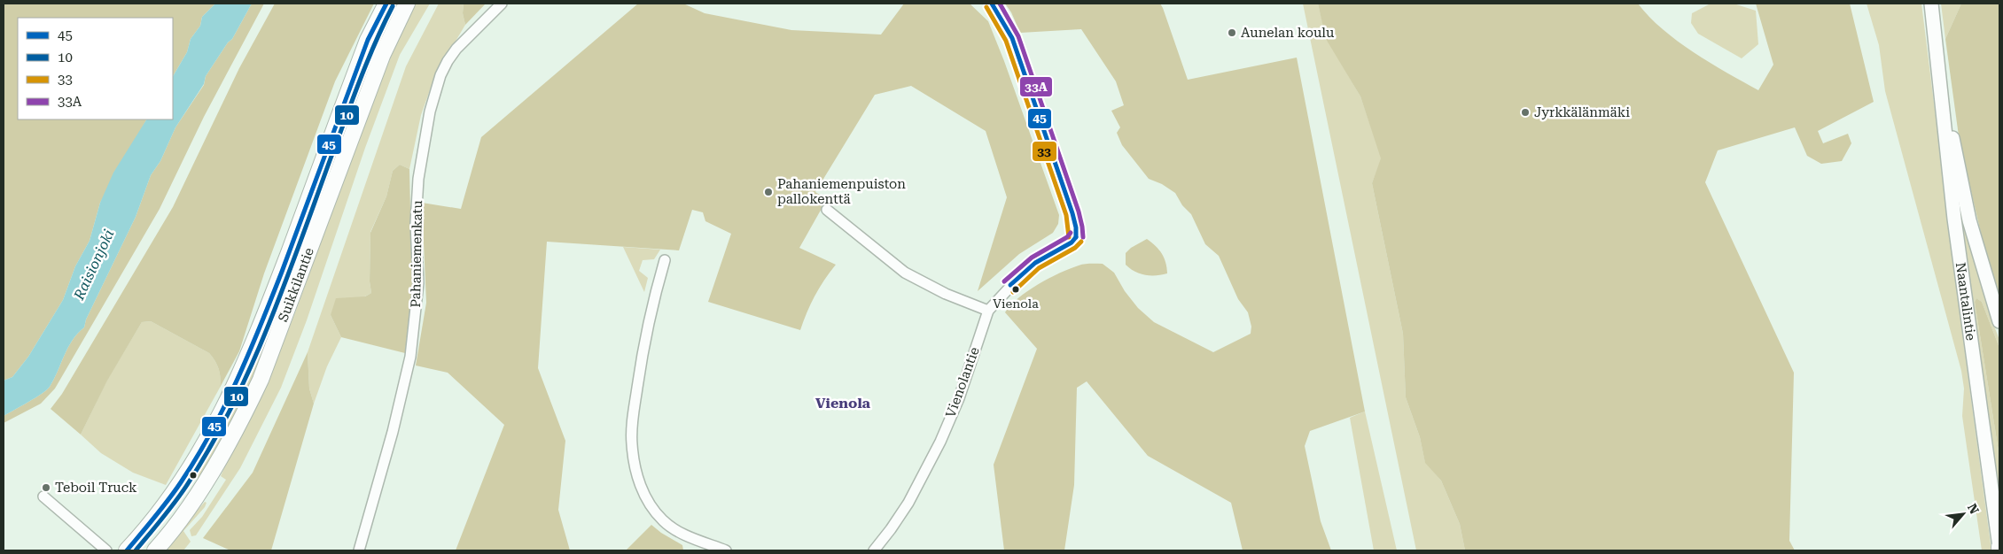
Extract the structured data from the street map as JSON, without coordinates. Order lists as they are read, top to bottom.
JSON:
{
  "streets": {
    "main road": ["Suikkilantie", "Naantalintie"],
    "street": ["Pahaniemenkatu", "Vienolantie"]
  },
  "districts": ["Vienola"],
  "water": ["Raisionjoki"],
  "places": [
    "Aunelan koulu",
    "Jyrkkälänmäki",
    "Pahaniemenpuiston pallokenttä",
    "Vienola",
    "Teboil Truck"
  ],
  "lines": [
    "transit line 45",
    "transit line 33A",
    "transit line 10",
    "transit line 33"
  ],
  "legend": [
    "45",
    "10",
    "33",
    "33A"
  ],
  "north": "top right"
}
